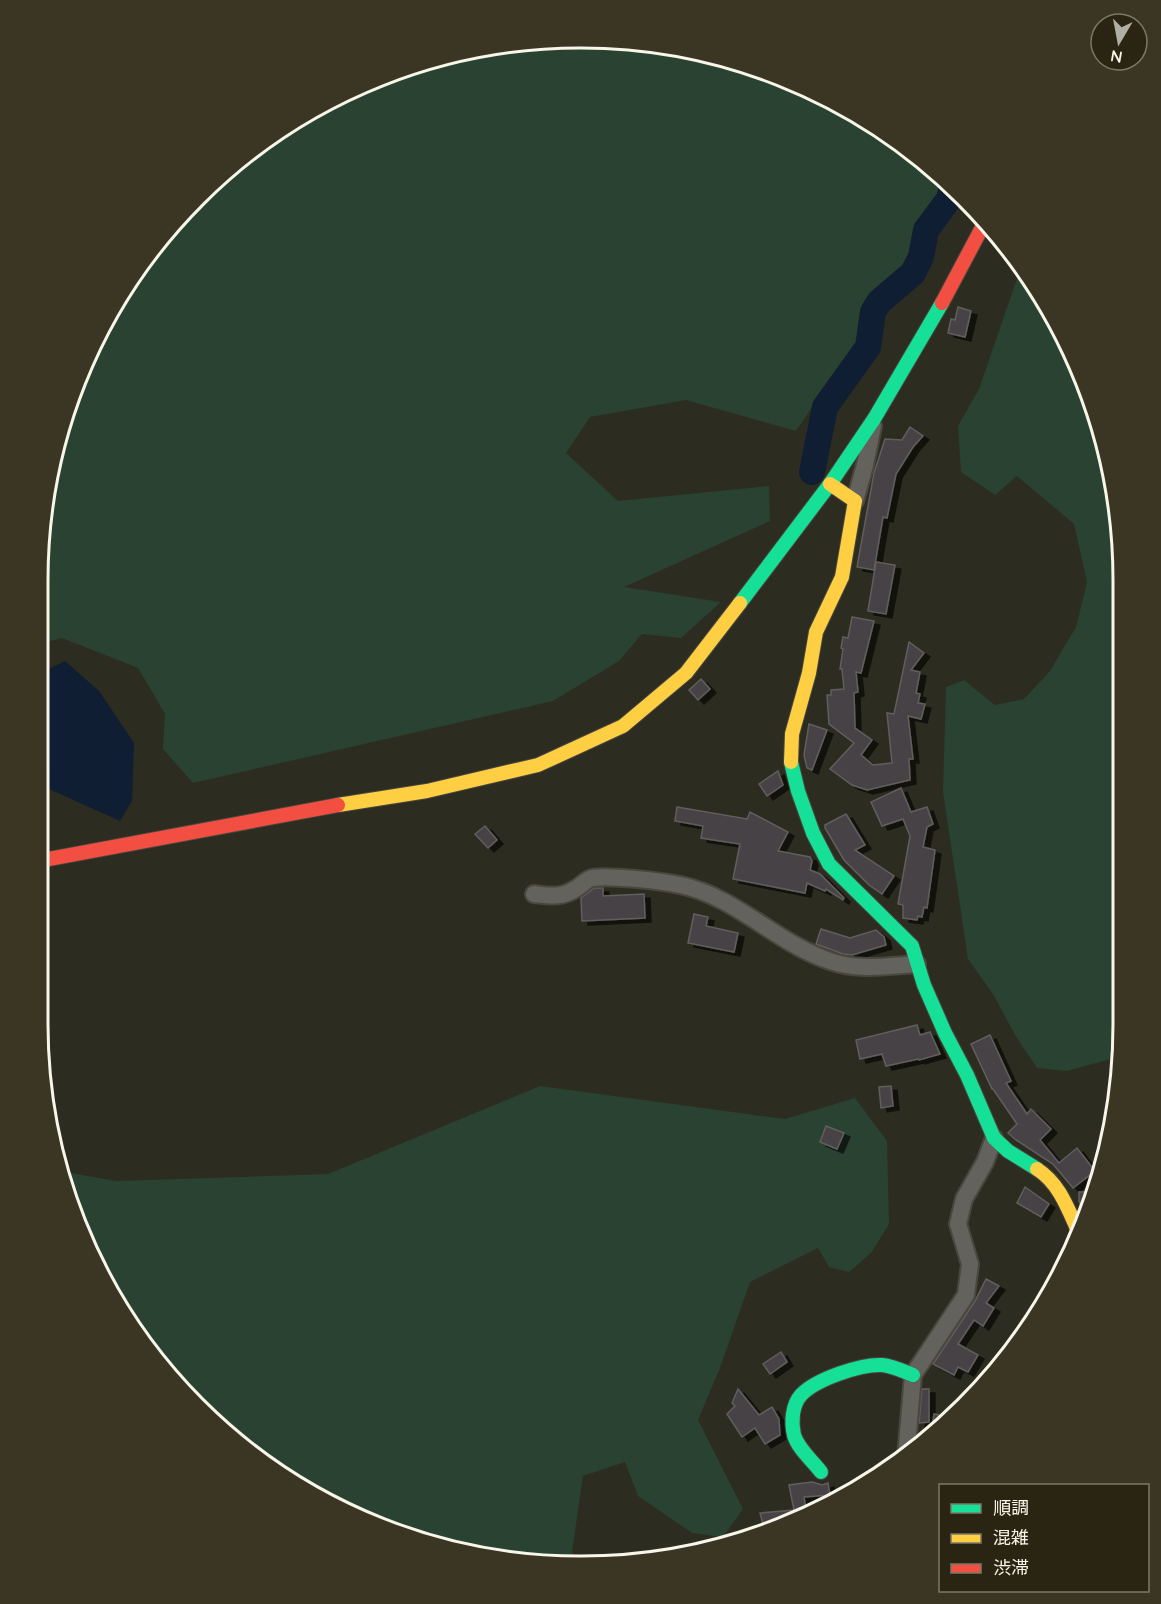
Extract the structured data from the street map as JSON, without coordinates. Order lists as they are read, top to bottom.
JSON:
{
  "legend": ["順調", "混雑", "渋滞"],
  "north": "bottom"
}
